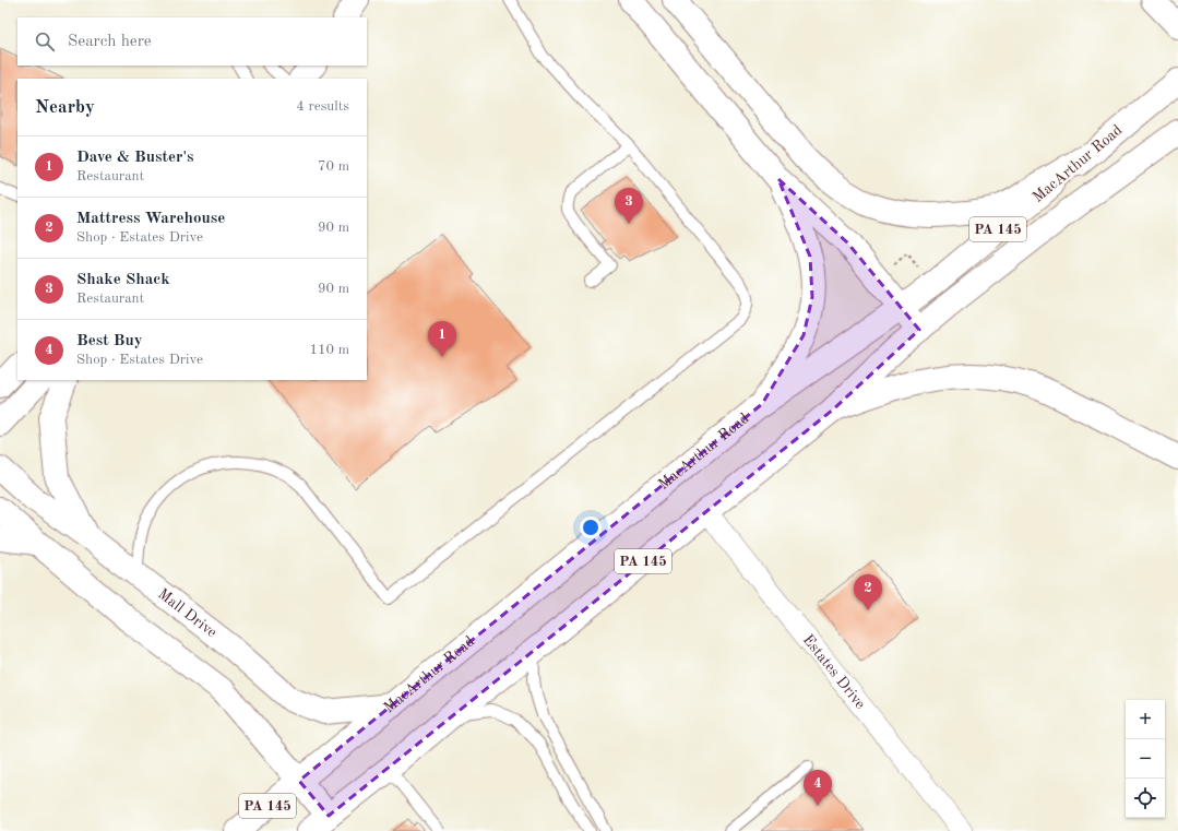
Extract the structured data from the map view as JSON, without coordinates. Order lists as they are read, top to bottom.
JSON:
{
  "streets": {
    "main road": ["MacArthur Road", "PA 145", "Mall Drive"],
    "street": ["Estates Drive"]
  },
  "crossings": [
    ["MacArthur Road", "Mall Drive"],
    ["MacArthur Road", "Estates Drive"]
  ],
  "page": {
    "search": "Search here",
    "heading": ["Nearby", "4 results"],
    "list": [
      {
        "mark": "1",
        "name": "Dave & Buster's",
        "note": "Restaurant",
        "value": "70 m"
      },
      {
        "mark": "2",
        "name": "Mattress Warehouse",
        "note": "Shop · Estates Drive",
        "value": "90 m"
      },
      {
        "mark": "3",
        "name": "Shake Shack",
        "note": "Restaurant",
        "value": "90 m"
      },
      {
        "mark": "4",
        "name": "Best Buy",
        "note": "Shop · Estates Drive",
        "value": "110 m"
      }
    ],
    "pins": [
      "3",
      "1",
      "2",
      "4"
    ],
    "map_buttons": ["+", "−"]
  }
}
